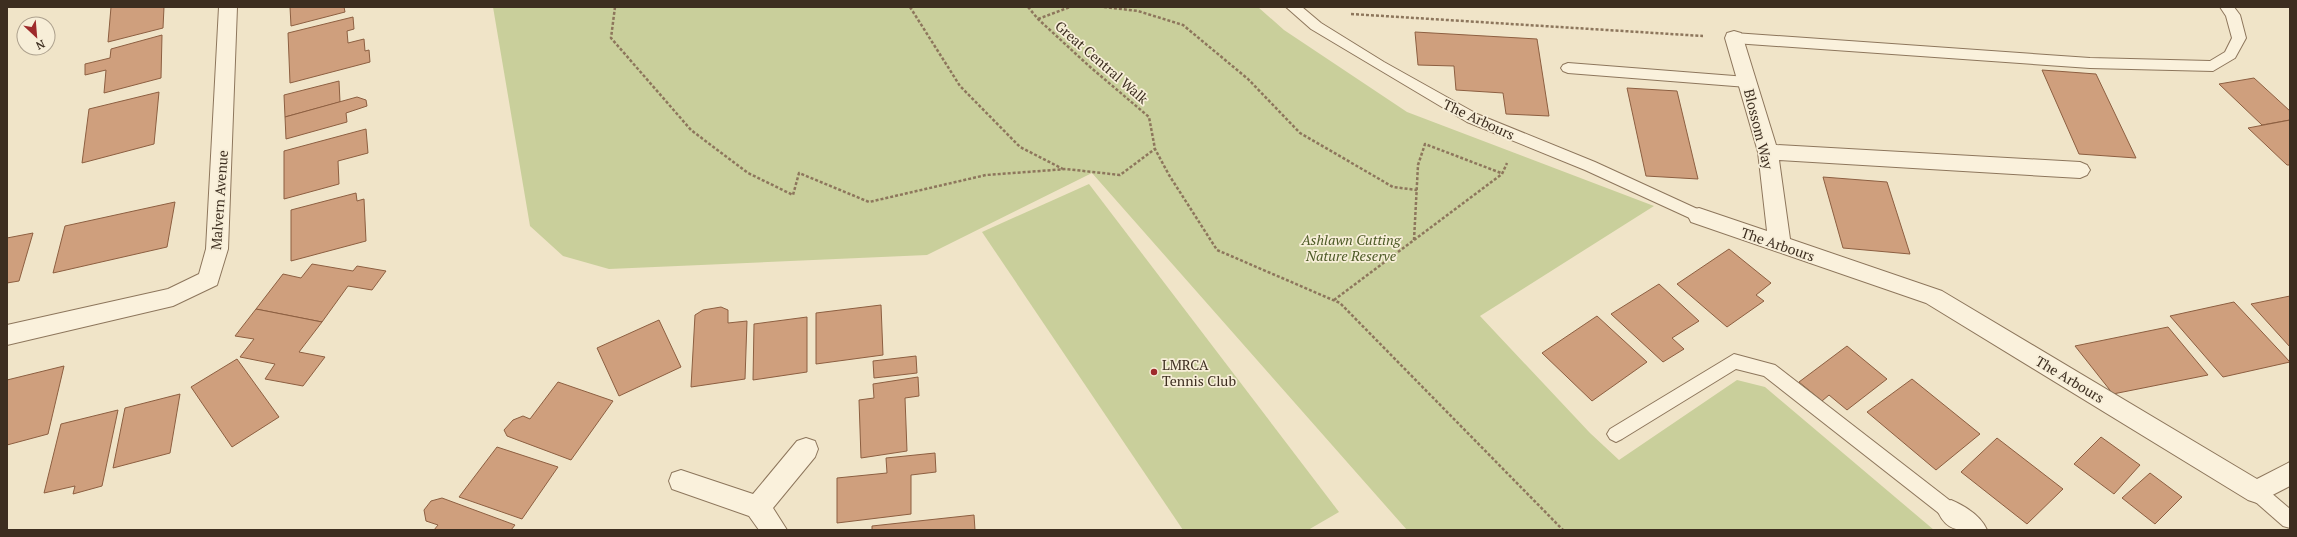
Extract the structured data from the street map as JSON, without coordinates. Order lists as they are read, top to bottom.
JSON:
{
  "streets": {
    "street": ["The Arbours", "Blossom Way", "Malvern Avenue"],
    "path": ["Great Central Walk"]
  },
  "crossings": [
    ["The Arbours", "Blossom Way"]
  ],
  "parks": ["Ashlawn Cutting Nature Reserve"],
  "places": ["LMRCA Tennis Club"],
  "north": "bottom right"
}
